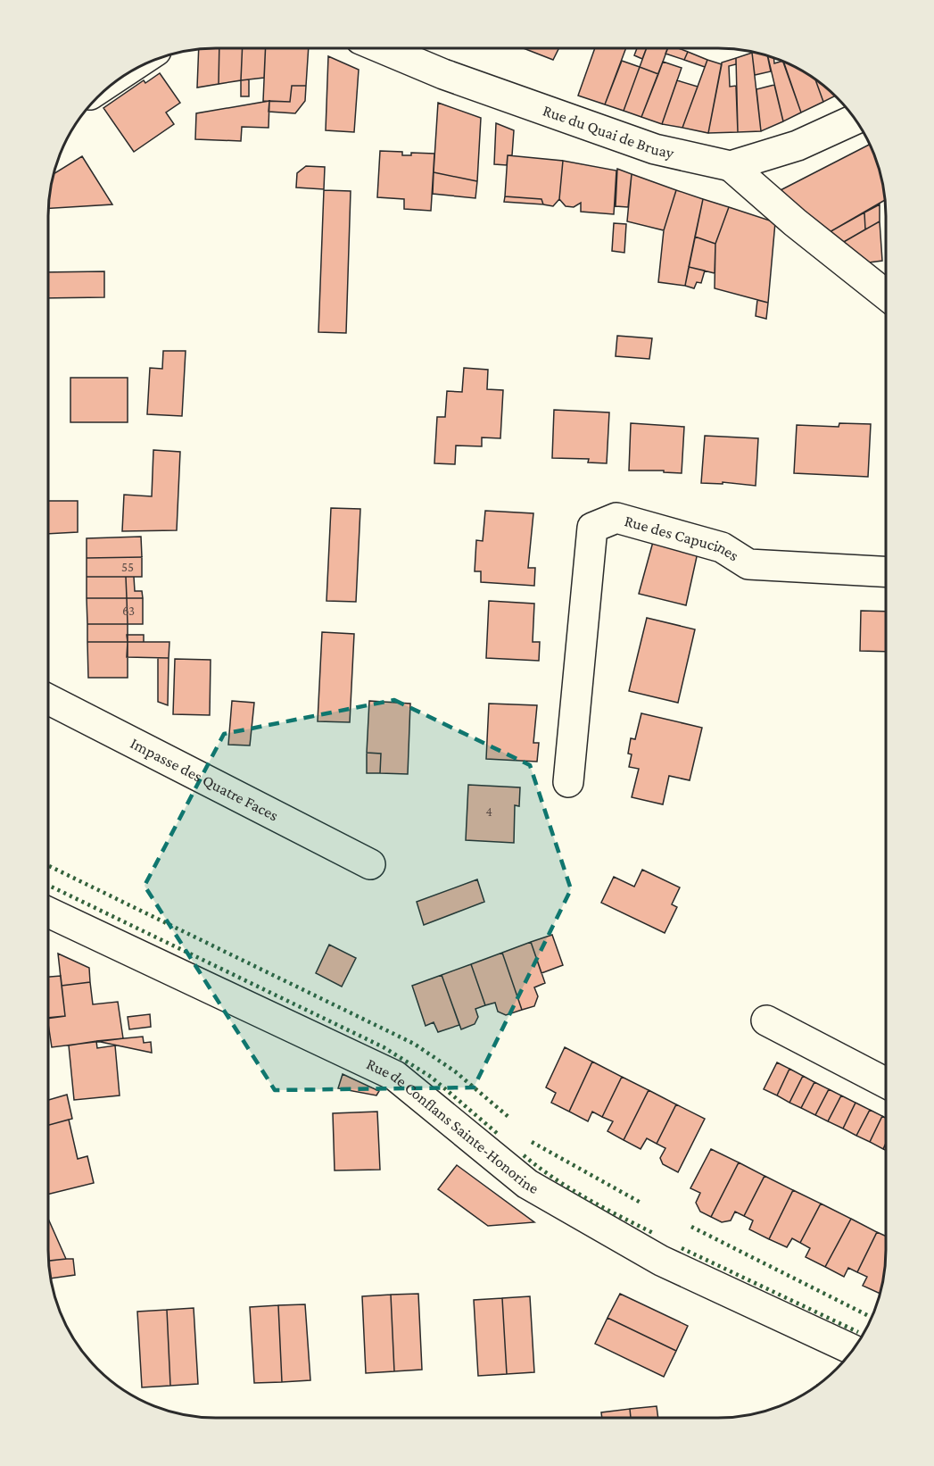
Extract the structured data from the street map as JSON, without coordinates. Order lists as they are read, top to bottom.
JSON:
{
  "streets": {
    "street": [
      "Rue du Quai de Bruay",
      "Rue des Capucines",
      "Impasse des Quatre Faces",
      "Rue de Conflans Sainte-Honorine"
    ]
  },
  "house_numbers": ["55", "63", "4"]
}
